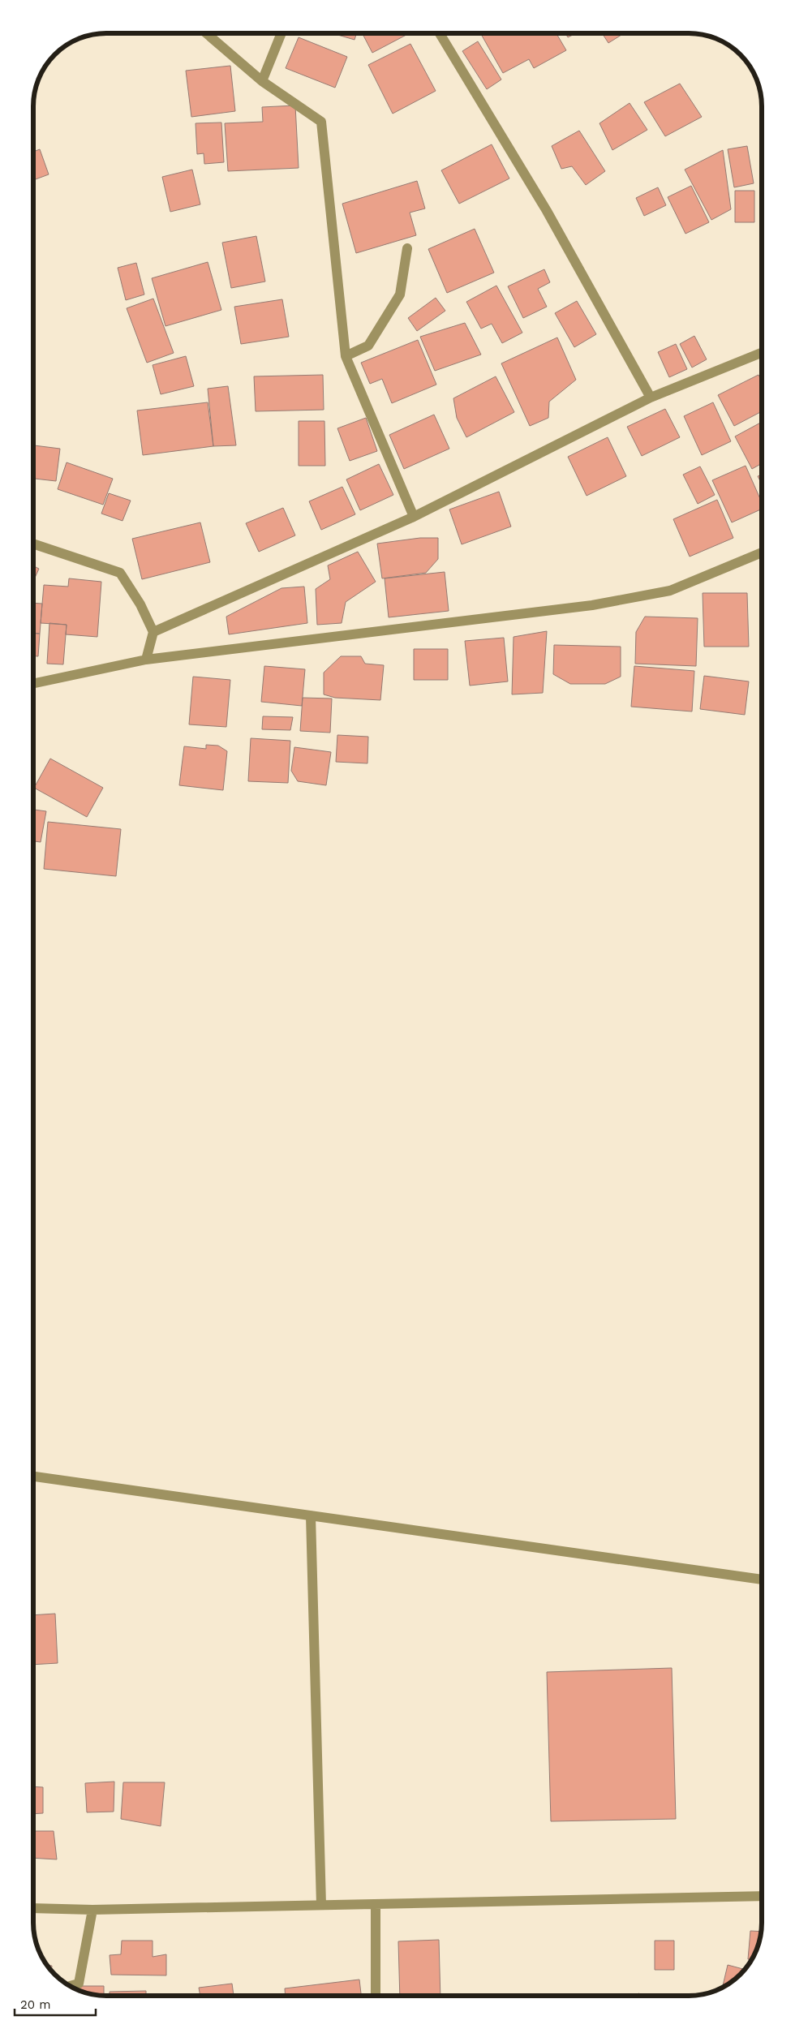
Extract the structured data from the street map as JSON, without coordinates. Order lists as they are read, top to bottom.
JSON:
{
  "scale_bar": "20 m"
}
